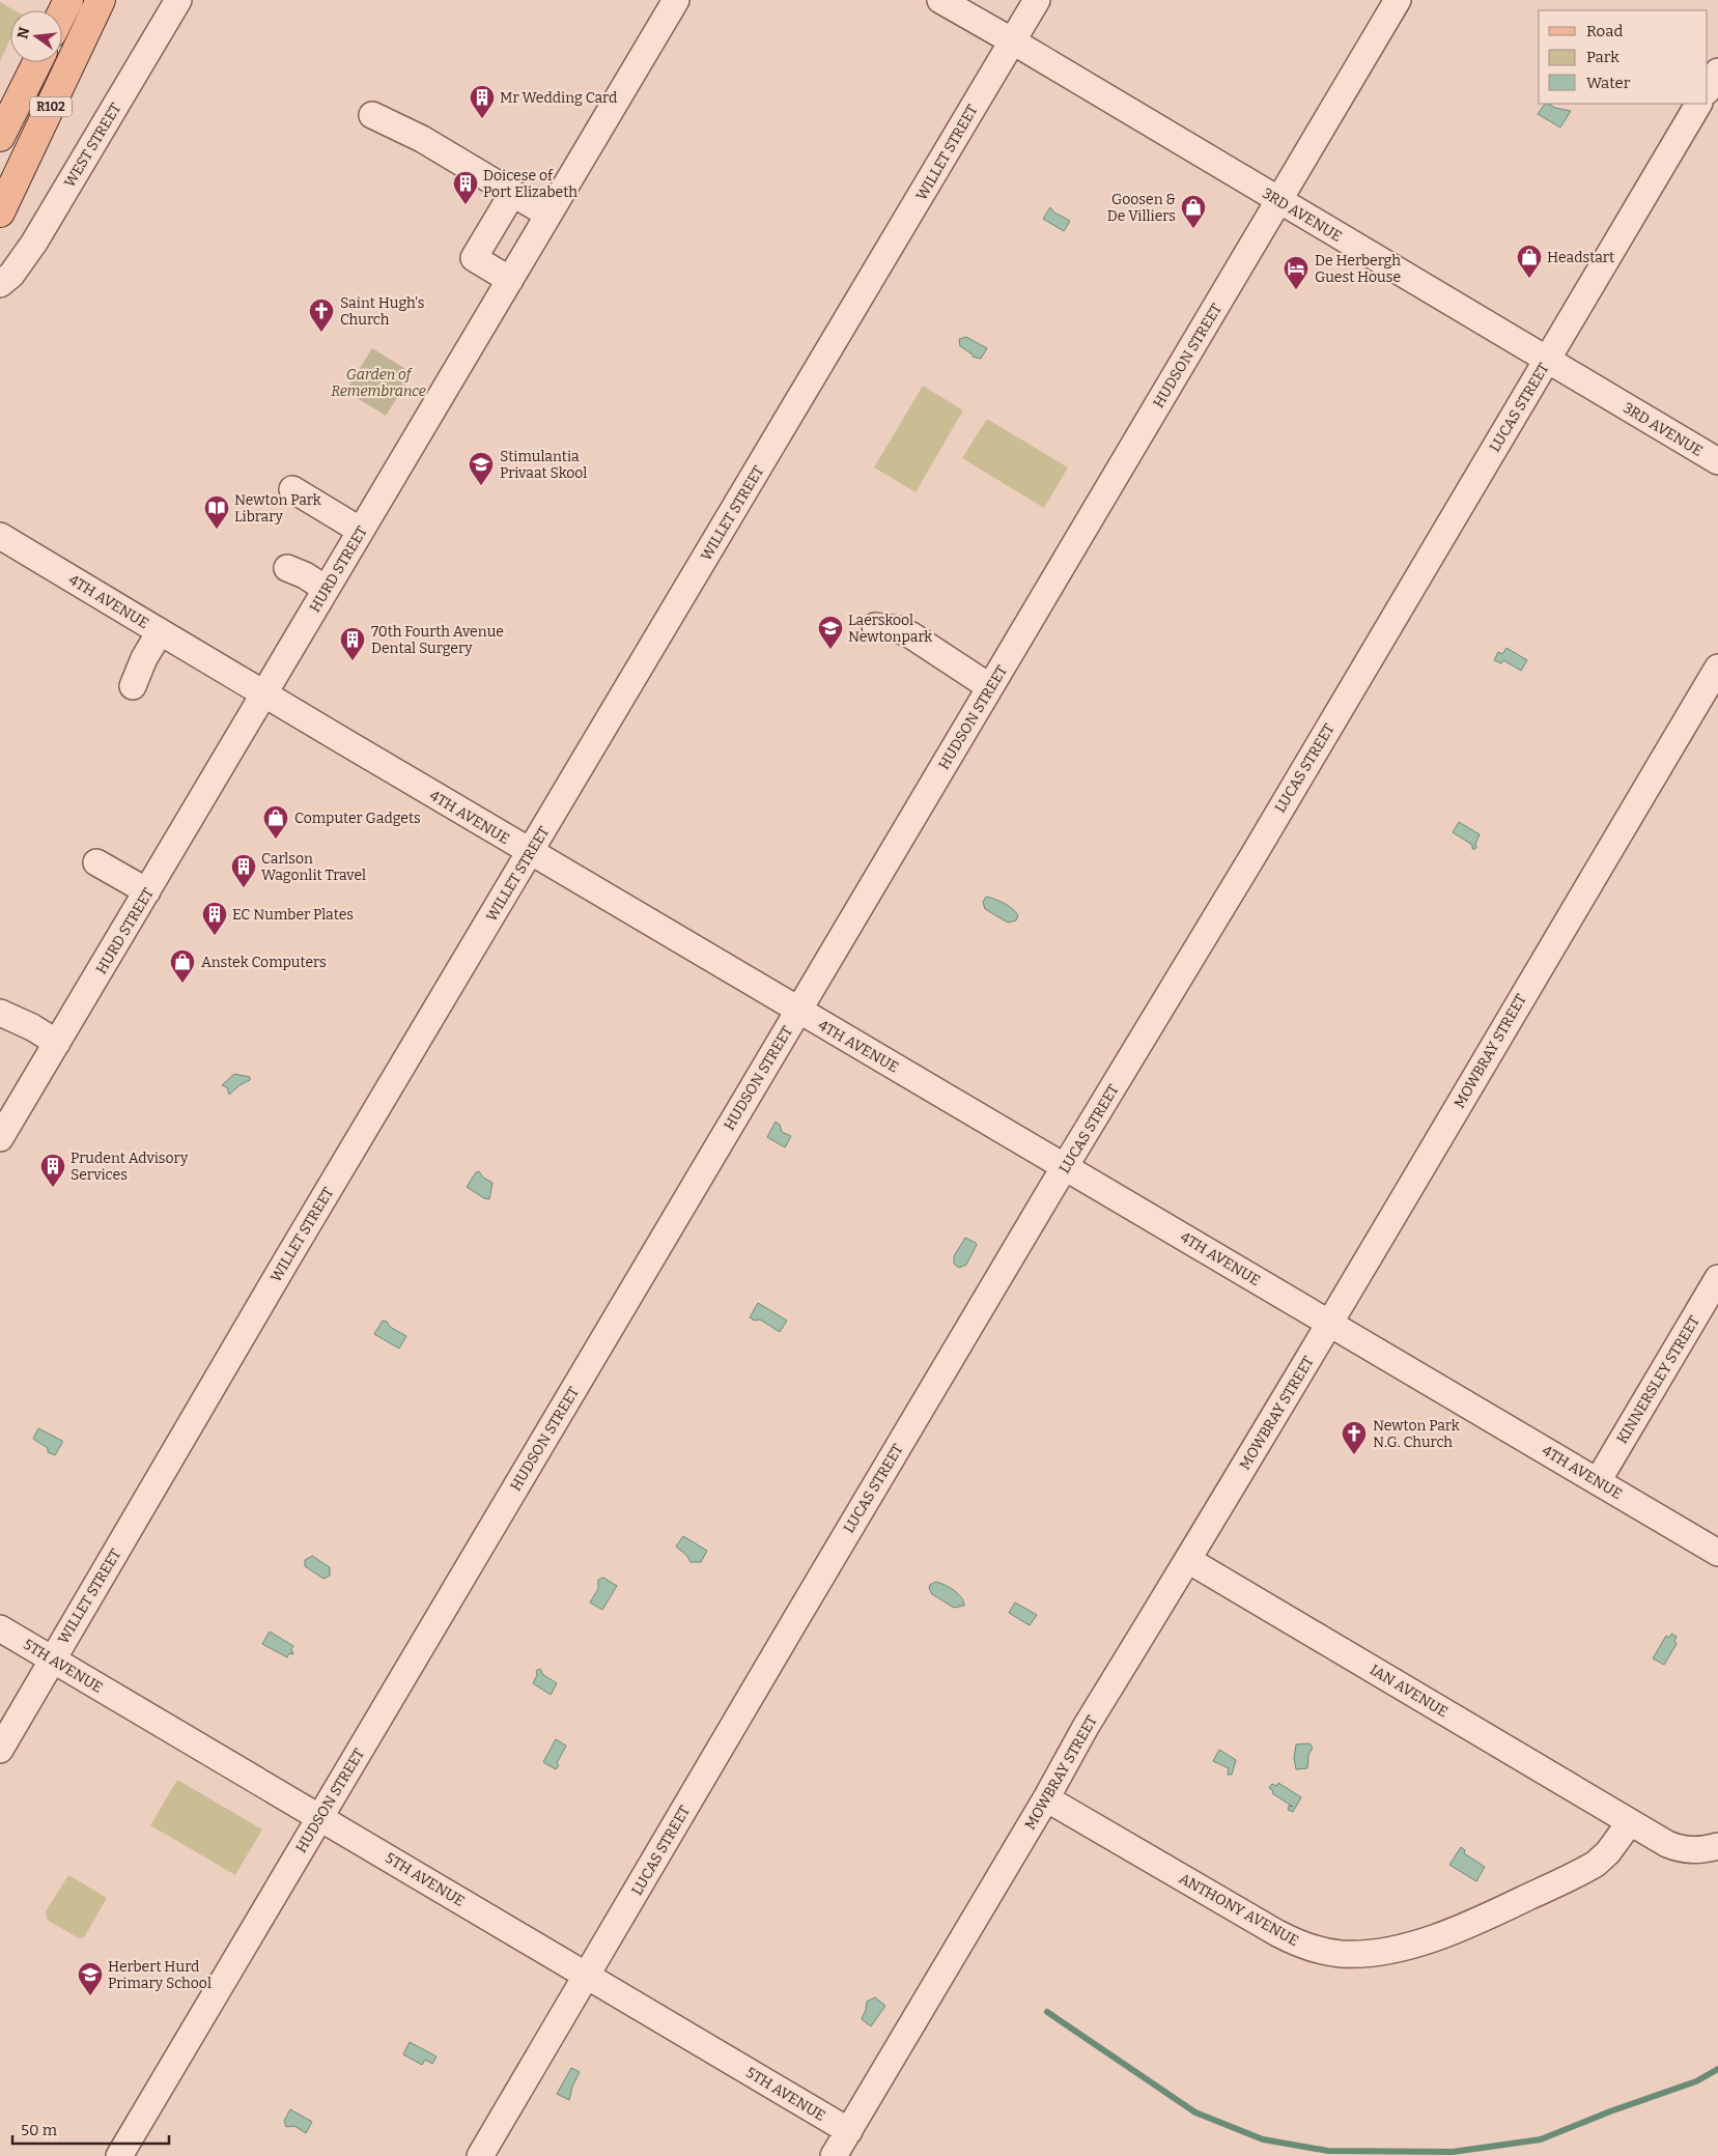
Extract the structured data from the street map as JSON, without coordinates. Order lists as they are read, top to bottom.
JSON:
{
  "streets": {
    "main road": ["R102"],
    "street": [
      "WEST STREET",
      "WILLET STREET",
      "3RD AVENUE",
      "HUDSON STREET",
      "LUCAS STREET",
      "HURD STREET",
      "4TH AVENUE",
      "MOWBRAY STREET",
      "KINNERSLEY STREET",
      "5TH AVENUE",
      "IAN AVENUE",
      "ANTHONY AVENUE"
    ]
  },
  "crossings": [
    ["WILLET STREET", "3RD AVENUE"],
    ["WILLET STREET", "4TH AVENUE"],
    ["WILLET STREET", "5TH AVENUE"],
    ["3RD AVENUE", "HUDSON STREET"],
    ["3RD AVENUE", "LUCAS STREET"],
    ["HUDSON STREET", "4TH AVENUE"],
    ["HUDSON STREET", "5TH AVENUE"],
    ["LUCAS STREET", "4TH AVENUE"],
    ["LUCAS STREET", "5TH AVENUE"],
    ["HURD STREET", "4TH AVENUE"],
    ["4TH AVENUE", "MOWBRAY STREET"],
    ["4TH AVENUE", "KINNERSLEY STREET"],
    ["MOWBRAY STREET", "5TH AVENUE"],
    ["MOWBRAY STREET", "IAN AVENUE"],
    ["MOWBRAY STREET", "ANTHONY AVENUE"],
    ["IAN AVENUE", "ANTHONY AVENUE"]
  ],
  "parks": ["Garden of Remembrance"],
  "places": {
    "building": [
      "Mr Wedding Card",
      "Doicese of Port Elizabeth",
      "70th Fourth Avenue Dental Surgery",
      "Carlson Wagonlit Travel",
      "EC Number Plates",
      "Prudent Advisory Services"
    ],
    "shop": [
      "Goosen & De Villiers",
      "Headstart",
      "Computer Gadgets",
      "Anstek Computers"
    ],
    "hotel": ["De Herbergh Guest House"],
    "church": ["Saint Hugh's Church", "Newton Park N.G. Church"],
    "school or university": ["Stimulantia Privaat Skool", "Laerskool Newtonpark", "Herbert Hurd Primary School"],
    "library": ["Newton Park Library"]
  },
  "legend": ["Road", "Park", "Water"],
  "scale_bar": "50 m",
  "north": "left"
}
